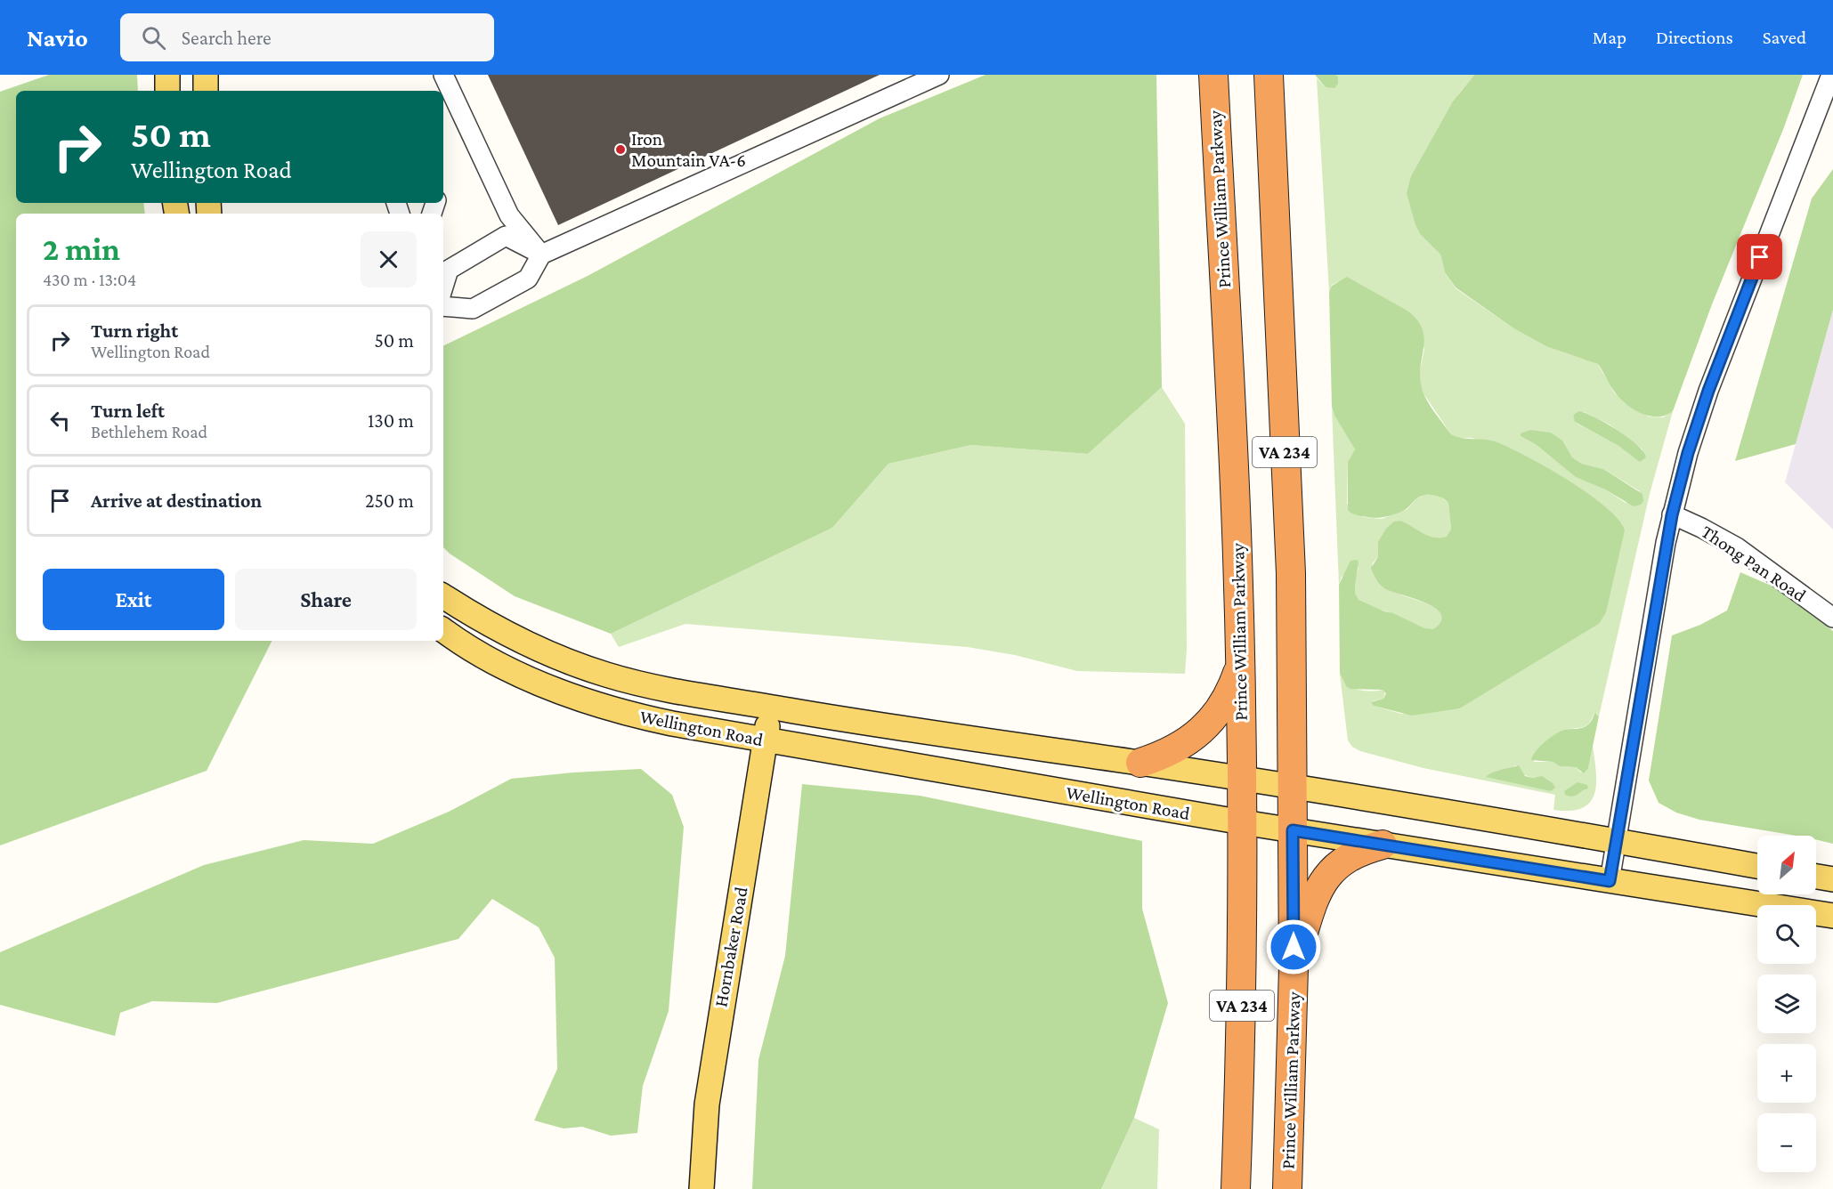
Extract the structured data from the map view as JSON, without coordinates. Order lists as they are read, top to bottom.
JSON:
{
  "streets": {
    "highway": ["Prince William Parkway", "VA 234"],
    "main road": ["Wellington Road", "Hornbaker Road"],
    "street": ["Thong Pan Road"]
  },
  "crossings": [
    ["Prince William Parkway", "Wellington Road"],
    ["Wellington Road", "Hornbaker Road"]
  ],
  "places": ["Iron Mountain VA-6"],
  "north": "top right",
  "page": {
    "header": "Navio",
    "search": "Search here",
    "nav": ["Map", "Directions", "Saved"],
    "turn": ["50 m", "Wellington Road"],
    "heading": ["2 min", "430 m · 13:04"],
    "list": [
      {
        "name": "Turn right",
        "note": "Wellington Road",
        "value": "50 m"
      },
      {
        "name": "Turn left",
        "note": "Bethlehem Road",
        "value": "130 m"
      },
      {
        "name": "Arrive at destination",
        "value": "250 m"
      }
    ],
    "buttons": ["Exit", "Share"],
    "map_buttons": ["+", "−"]
  }
}
